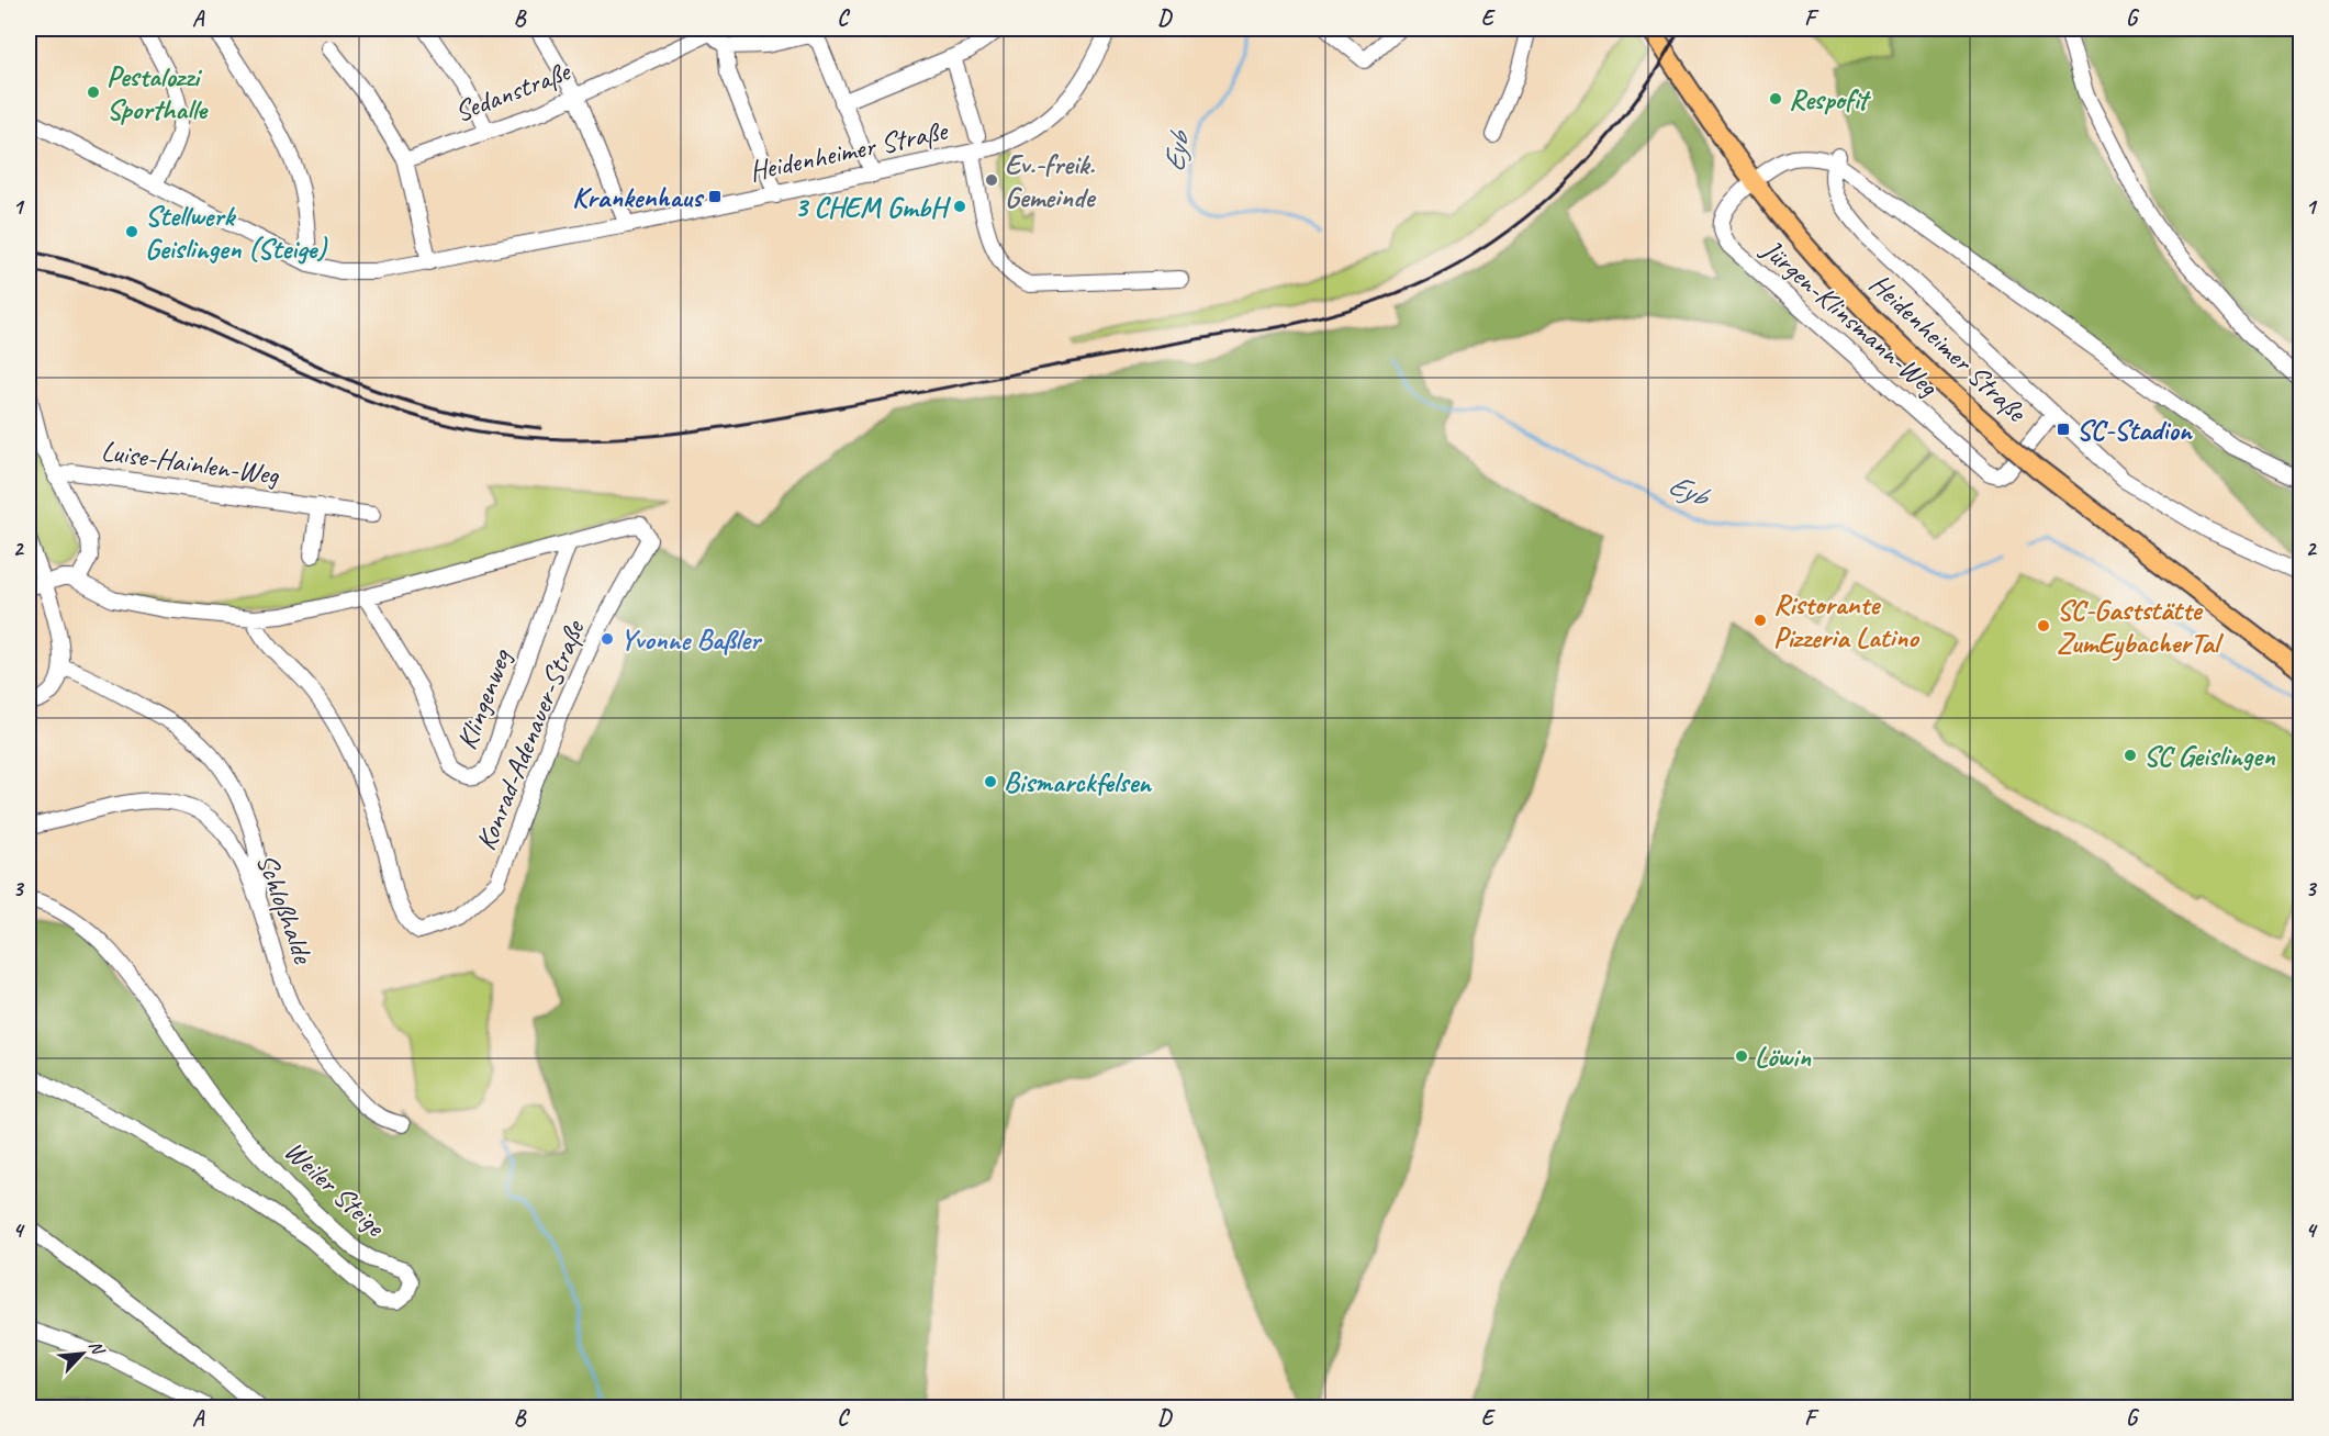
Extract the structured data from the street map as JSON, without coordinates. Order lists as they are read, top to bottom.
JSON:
{
  "streets": {
    "main road": ["Heidenheimer Straße"],
    "street": [
      "Sedanstraße",
      "Jürgen-Klinsmann-Weg",
      "Luise-Hainlen-Weg",
      "Klingenweg",
      "Konrad-Adenauer-Straße",
      "Schloßhalde",
      "Weiler Steige"
    ]
  },
  "crossings": [
    ["Heidenheimer Straße", "Jürgen-Klinsmann-Weg"],
    ["Klingenweg", "Konrad-Adenauer-Straße"]
  ],
  "water": ["Eyb"],
  "places": {
    "other": [
      "Pestalozzi Sporthalle",
      "Respofit",
      "Ev.-freik. Gemeinde",
      "3 CHEM GmbH",
      "Stellwerk Geislingen (Steige)",
      "Ristorante Pizzeria Latino",
      "SC-Gaststätte ZumEybacherTal",
      "Yvonne Baßler",
      "SC Geislingen",
      "Bismarckfelsen",
      "Löwin"
    ],
    "transit": ["Krankenhaus", "SC-Stadion"]
  },
  "north": "top right",
  "grid": {
    "columns": [
      "A",
      "B",
      "C",
      "D",
      "E",
      "F",
      "G"
    ],
    "rows": [
      "1",
      "2",
      "3",
      "4"
    ]
  }
}
